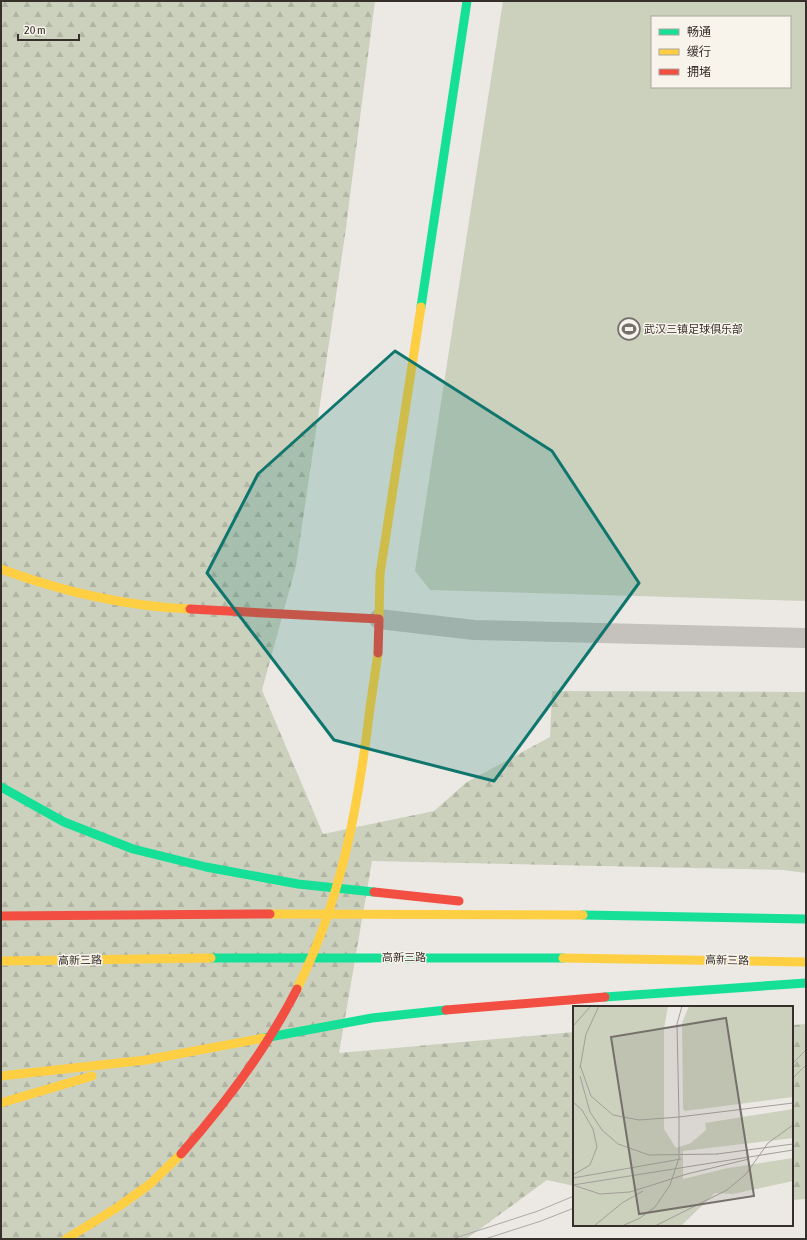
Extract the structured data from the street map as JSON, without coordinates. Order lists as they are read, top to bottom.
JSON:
{
  "streets": {
    "main road": ["高新三路"]
  },
  "places": {
    "sports": ["武汉三镇足球俱乐部"]
  },
  "legend": ["畅通", "缓行", "拥堵"],
  "scale_bar": "20 m"
}
